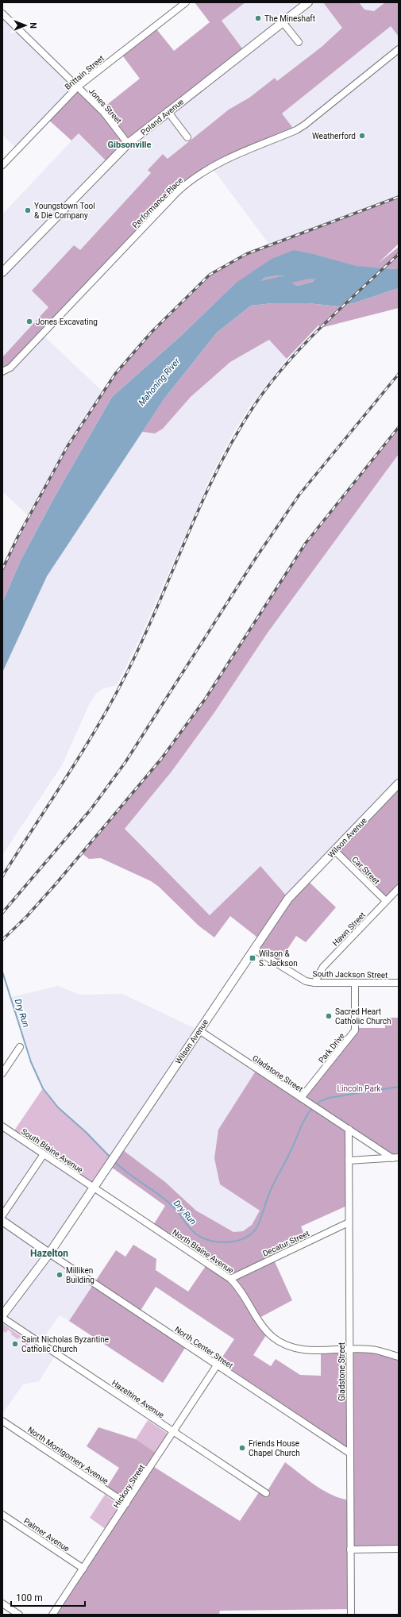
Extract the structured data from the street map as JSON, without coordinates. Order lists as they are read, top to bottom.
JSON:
{
  "streets": {
    "main road": ["Poland Avenue", "Wilson Avenue"],
    "street": [
      "Brittain Street",
      "Jones Street",
      "Performance Place",
      "Car Street",
      "Hawn Street",
      "South Jackson Street",
      "Park Drive",
      "Gladstone Street",
      "South Blaine Avenue",
      "Decatur Street",
      "North Blaine Avenue",
      "North Center Street",
      "Hazeltine Avenue",
      "North Montgomery Avenue",
      "Hickory Street",
      "Palmer Avenue"
    ]
  },
  "crossings": [
    ["Brittain Street", "Jones Street"],
    ["Jones Street", "Poland Avenue"],
    ["Wilson Avenue", "Car Street"],
    ["Wilson Avenue", "South Jackson Street"],
    ["Wilson Avenue", "Gladstone Street"],
    ["Wilson Avenue", "South Blaine Avenue"],
    ["Wilson Avenue", "North Blaine Avenue"],
    ["Wilson Avenue", "North Center Street"],
    ["Wilson Avenue", "Hazeltine Avenue"],
    ["Car Street", "Hawn Street"],
    ["Hawn Street", "South Jackson Street"],
    ["South Jackson Street", "Park Drive"],
    ["Park Drive", "Gladstone Street"],
    ["Gladstone Street", "Decatur Street"],
    ["Gladstone Street", "North Blaine Avenue"],
    ["Gladstone Street", "North Center Street"],
    ["South Blaine Avenue", "North Blaine Avenue"],
    ["Decatur Street", "North Blaine Avenue"],
    ["North Center Street", "Hickory Street"],
    ["Hazeltine Avenue", "Hickory Street"],
    ["North Montgomery Avenue", "Hickory Street"],
    ["Hickory Street", "Palmer Avenue"]
  ],
  "districts": ["Gibsonville", "Hazelton"],
  "water": ["Mahoning River", "Dry Run"],
  "parks": ["Lincoln Park"],
  "places": {
    "other": [
      "The Mineshaft",
      "Weatherford",
      "Youngstown Tool & Die Company",
      "Jones Excavating",
      "Sacred Heart Catholic Church",
      "Milliken Building",
      "Saint Nicholas Byzantine Catholic Church",
      "Friends House Chapel Church"
    ],
    "transit": ["Wilson & S. Jackson"]
  },
  "scale_bar": "100 m",
  "north": "right"
}
